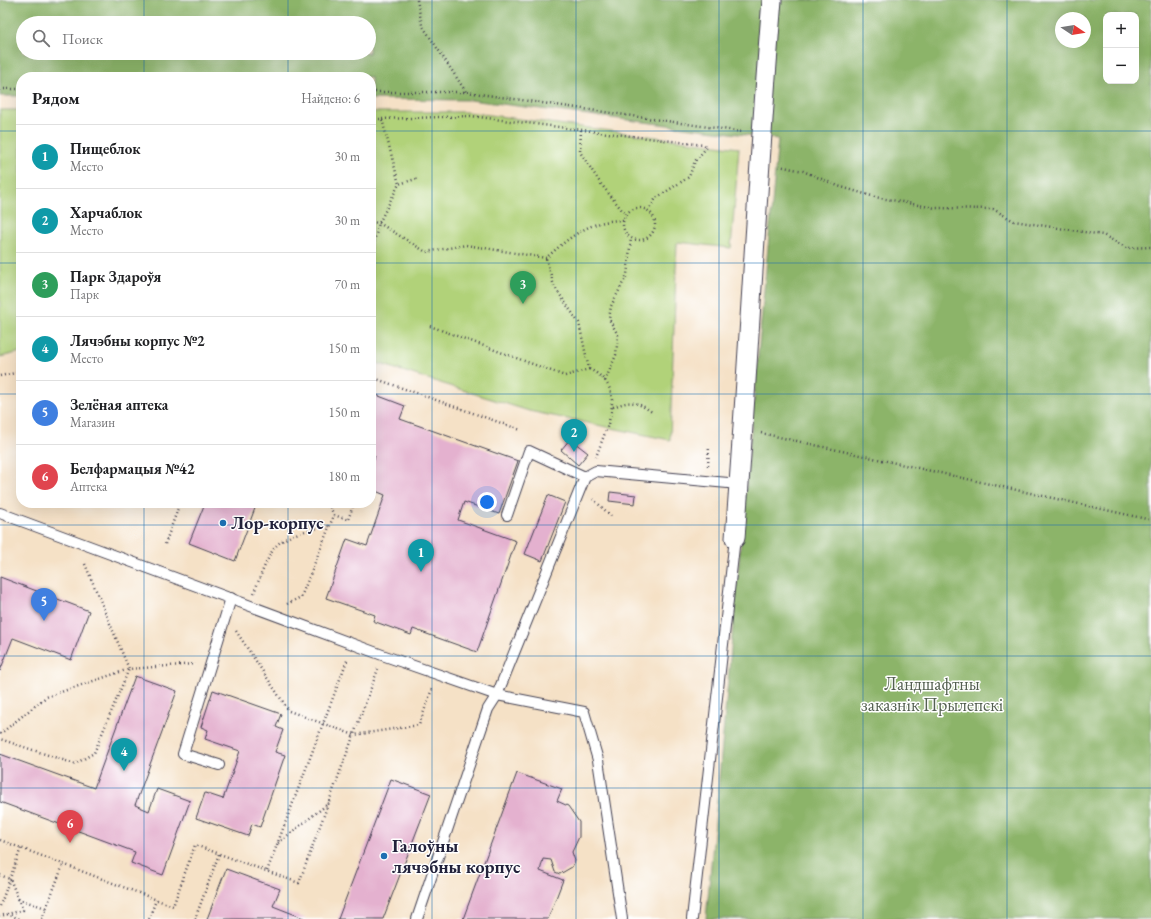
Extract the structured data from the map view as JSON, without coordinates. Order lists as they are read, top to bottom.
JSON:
{
  "parks": ["Ландшафтны заказнік Прылепскі"],
  "places": ["Лор-корпус", "Галоўны лячэбны корпус"],
  "north": "right",
  "page": {
    "map_buttons": ["+", "−"],
    "search": "Поиск",
    "heading": ["Рядом", "Найдено: 6"],
    "list": [
      {
        "mark": "1",
        "name": "Пищеблок",
        "note": "Место",
        "value": "30 m"
      },
      {
        "mark": "2",
        "name": "Харчаблок",
        "note": "Место",
        "value": "30 m"
      },
      {
        "mark": "3",
        "name": "Парк Здароўя",
        "note": "Парк",
        "value": "70 m"
      },
      {
        "mark": "4",
        "name": "Лячэбны корпус №2",
        "note": "Место",
        "value": "150 m"
      },
      {
        "mark": "5",
        "name": "Зелёная аптека",
        "note": "Магазин",
        "value": "150 m"
      },
      {
        "mark": "6",
        "name": "Белфармацыя №42",
        "note": "Аптека",
        "value": "180 m"
      }
    ],
    "pins": [
      "3",
      "2",
      "1",
      "5",
      "4",
      "6"
    ]
  }
}
